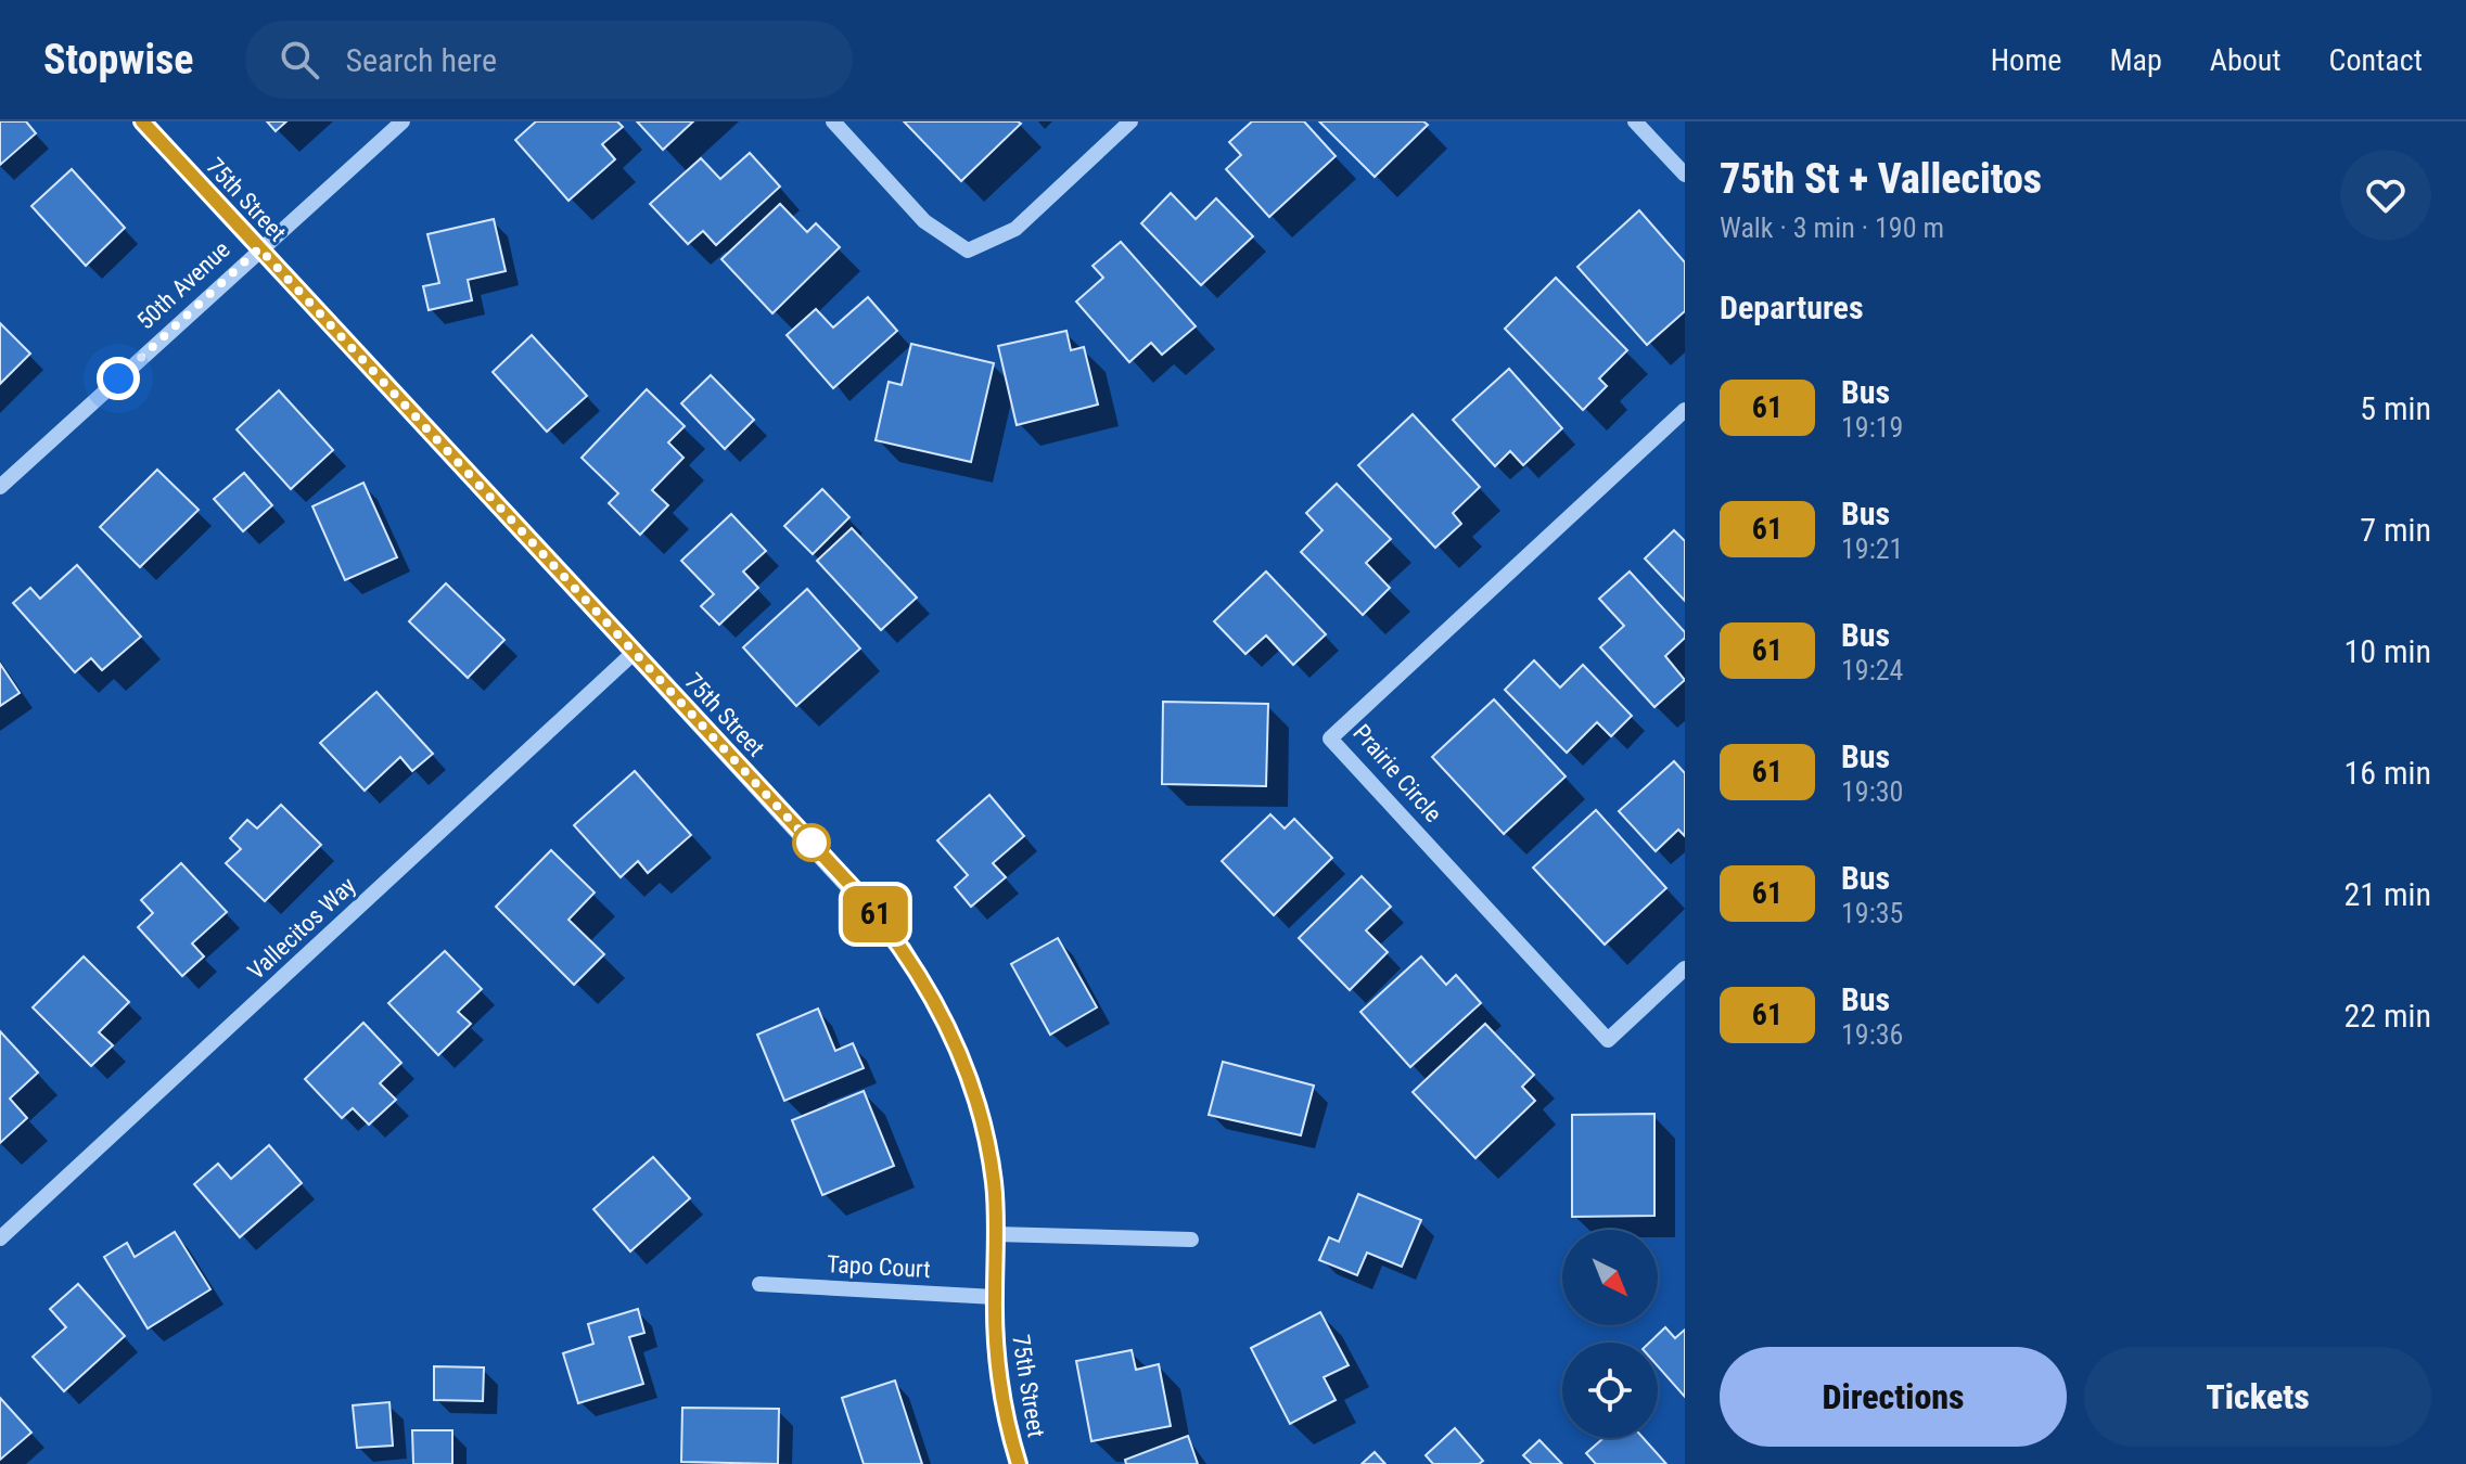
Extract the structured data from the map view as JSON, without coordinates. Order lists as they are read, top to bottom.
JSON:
{
  "streets": {
    "street": [
      "75th Street",
      "50th Avenue",
      "Prairie Circle",
      "Vallecitos Way",
      "Tapo Court"
    ]
  },
  "crossings": [
    ["75th Street", "50th Avenue"],
    ["75th Street", "Vallecitos Way"],
    ["75th Street", "Tapo Court"]
  ],
  "lines": ["bus line 61"],
  "north": "bottom right",
  "page": {
    "header": "Stopwise",
    "search": "Search here",
    "nav": [
      "Home",
      "Map",
      "About",
      "Contact"
    ],
    "on_map": "61",
    "heading": [
      ["75th St + Vallecitos", "Walk · 3 min · 190 m"],
      "Departures"
    ],
    "list": [
      {
        "mark": "61",
        "name": "Bus",
        "note": "19:19",
        "value": "5 min"
      },
      {
        "mark": "61",
        "name": "Bus",
        "note": "19:21",
        "value": "7 min"
      },
      {
        "mark": "61",
        "name": "Bus",
        "note": "19:24",
        "value": "10 min"
      },
      {
        "mark": "61",
        "name": "Bus",
        "note": "19:30",
        "value": "16 min"
      },
      {
        "mark": "61",
        "name": "Bus",
        "note": "19:35",
        "value": "21 min"
      },
      {
        "mark": "61",
        "name": "Bus",
        "note": "19:36",
        "value": "22 min"
      }
    ],
    "buttons": ["Directions", "Tickets"]
  }
}
